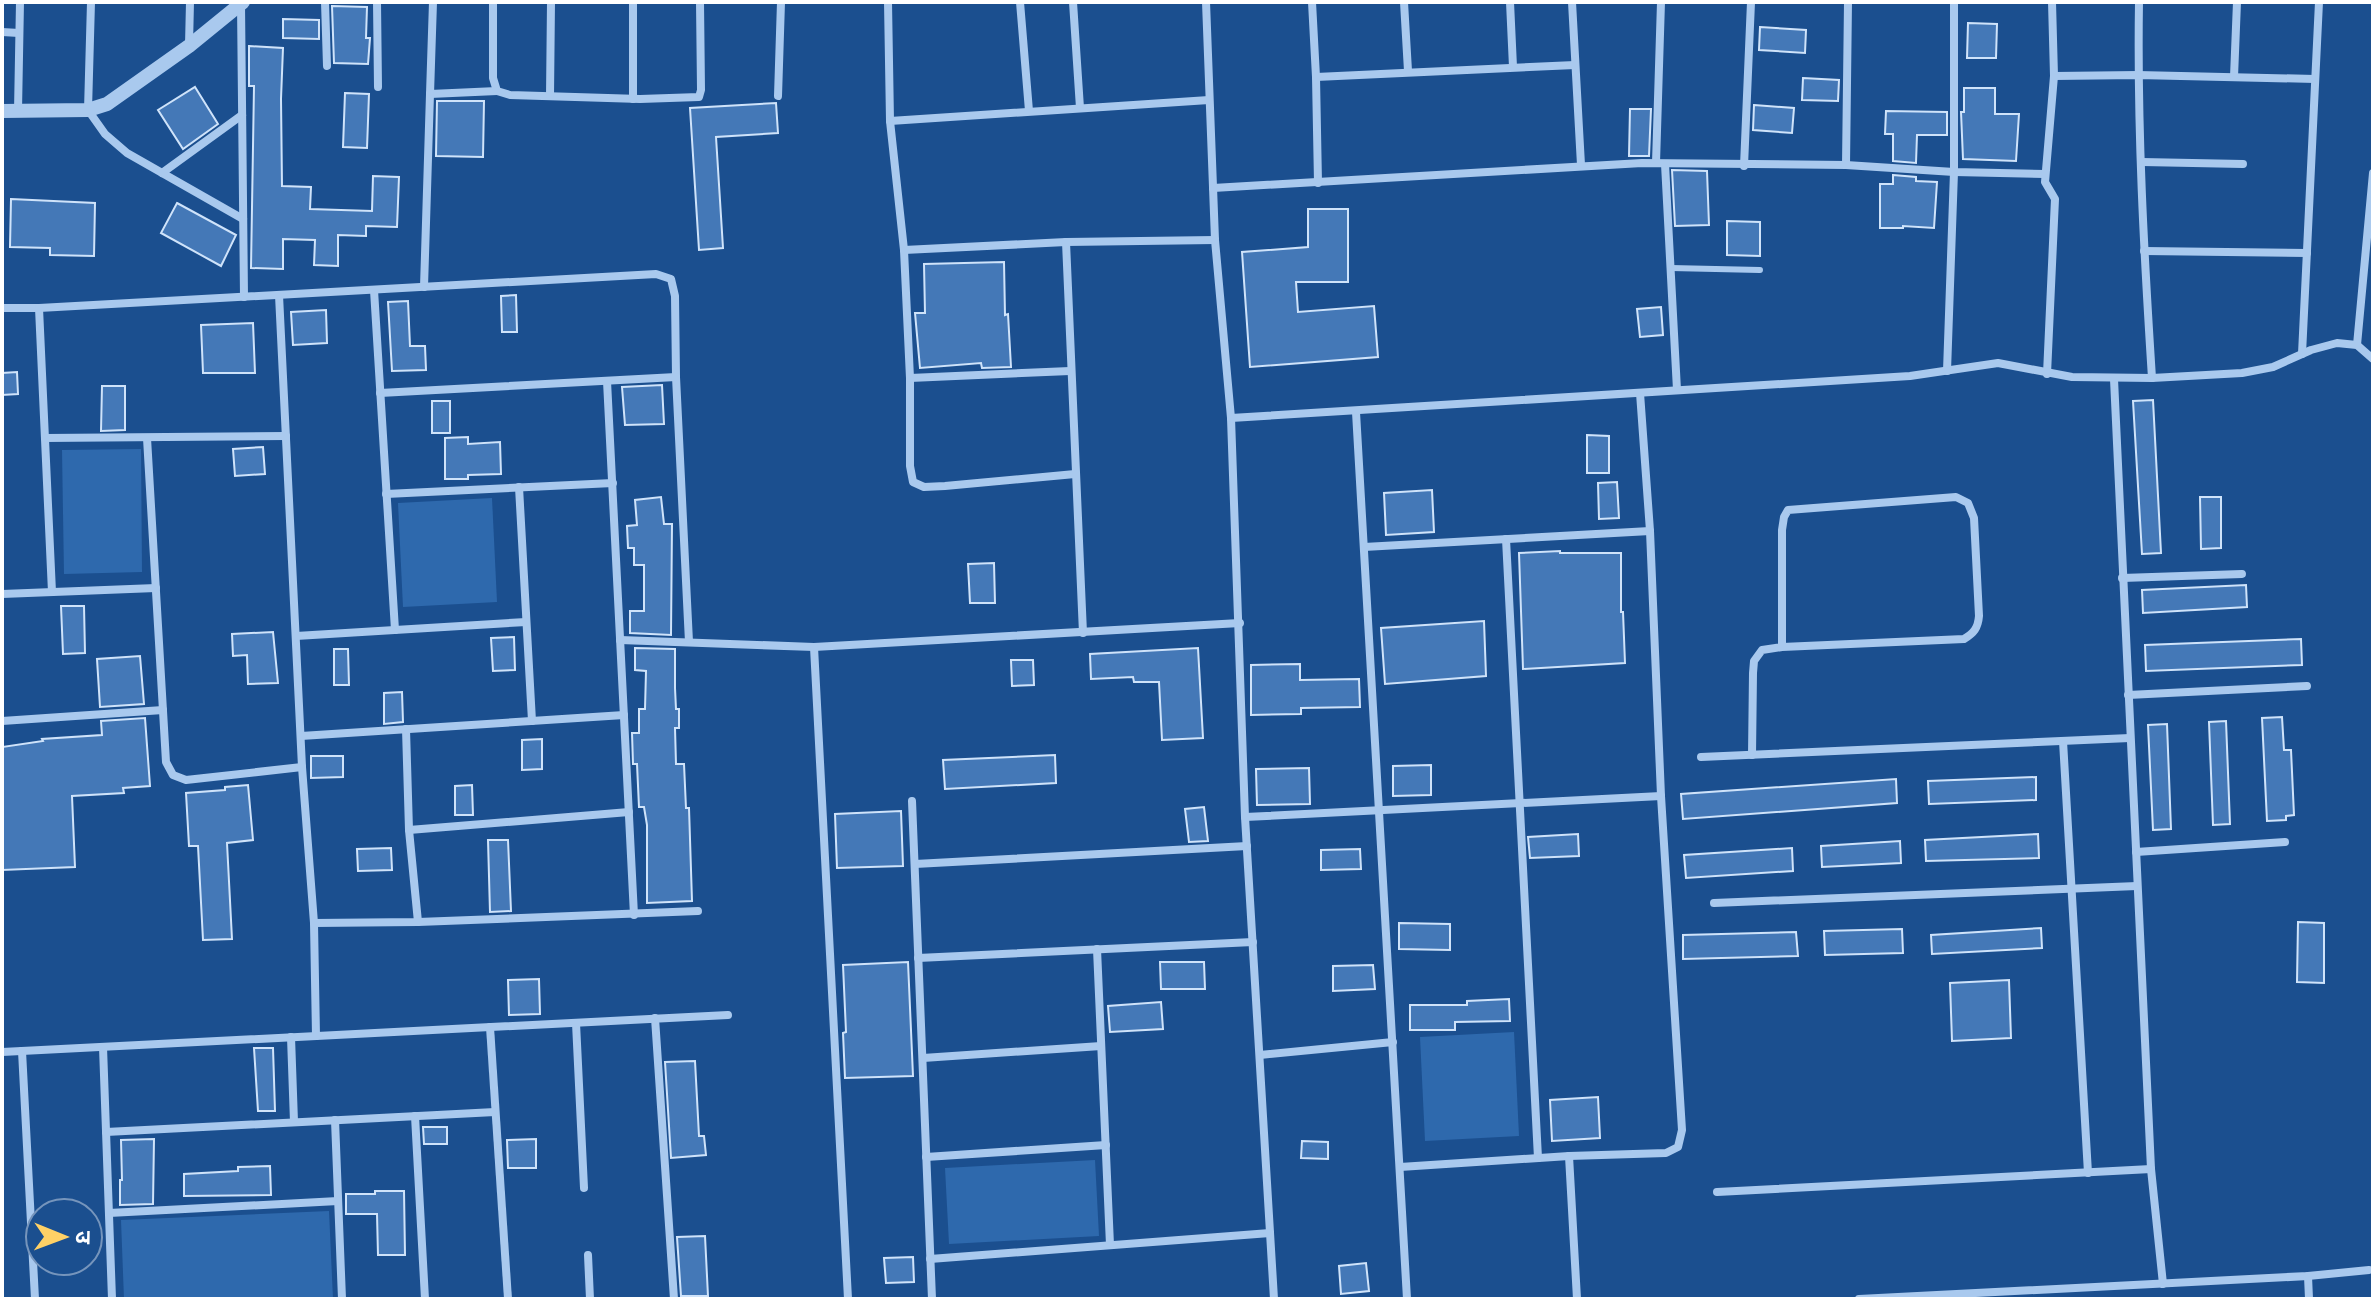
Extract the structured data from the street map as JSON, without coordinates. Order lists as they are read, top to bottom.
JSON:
{
  "north": "right"
}
